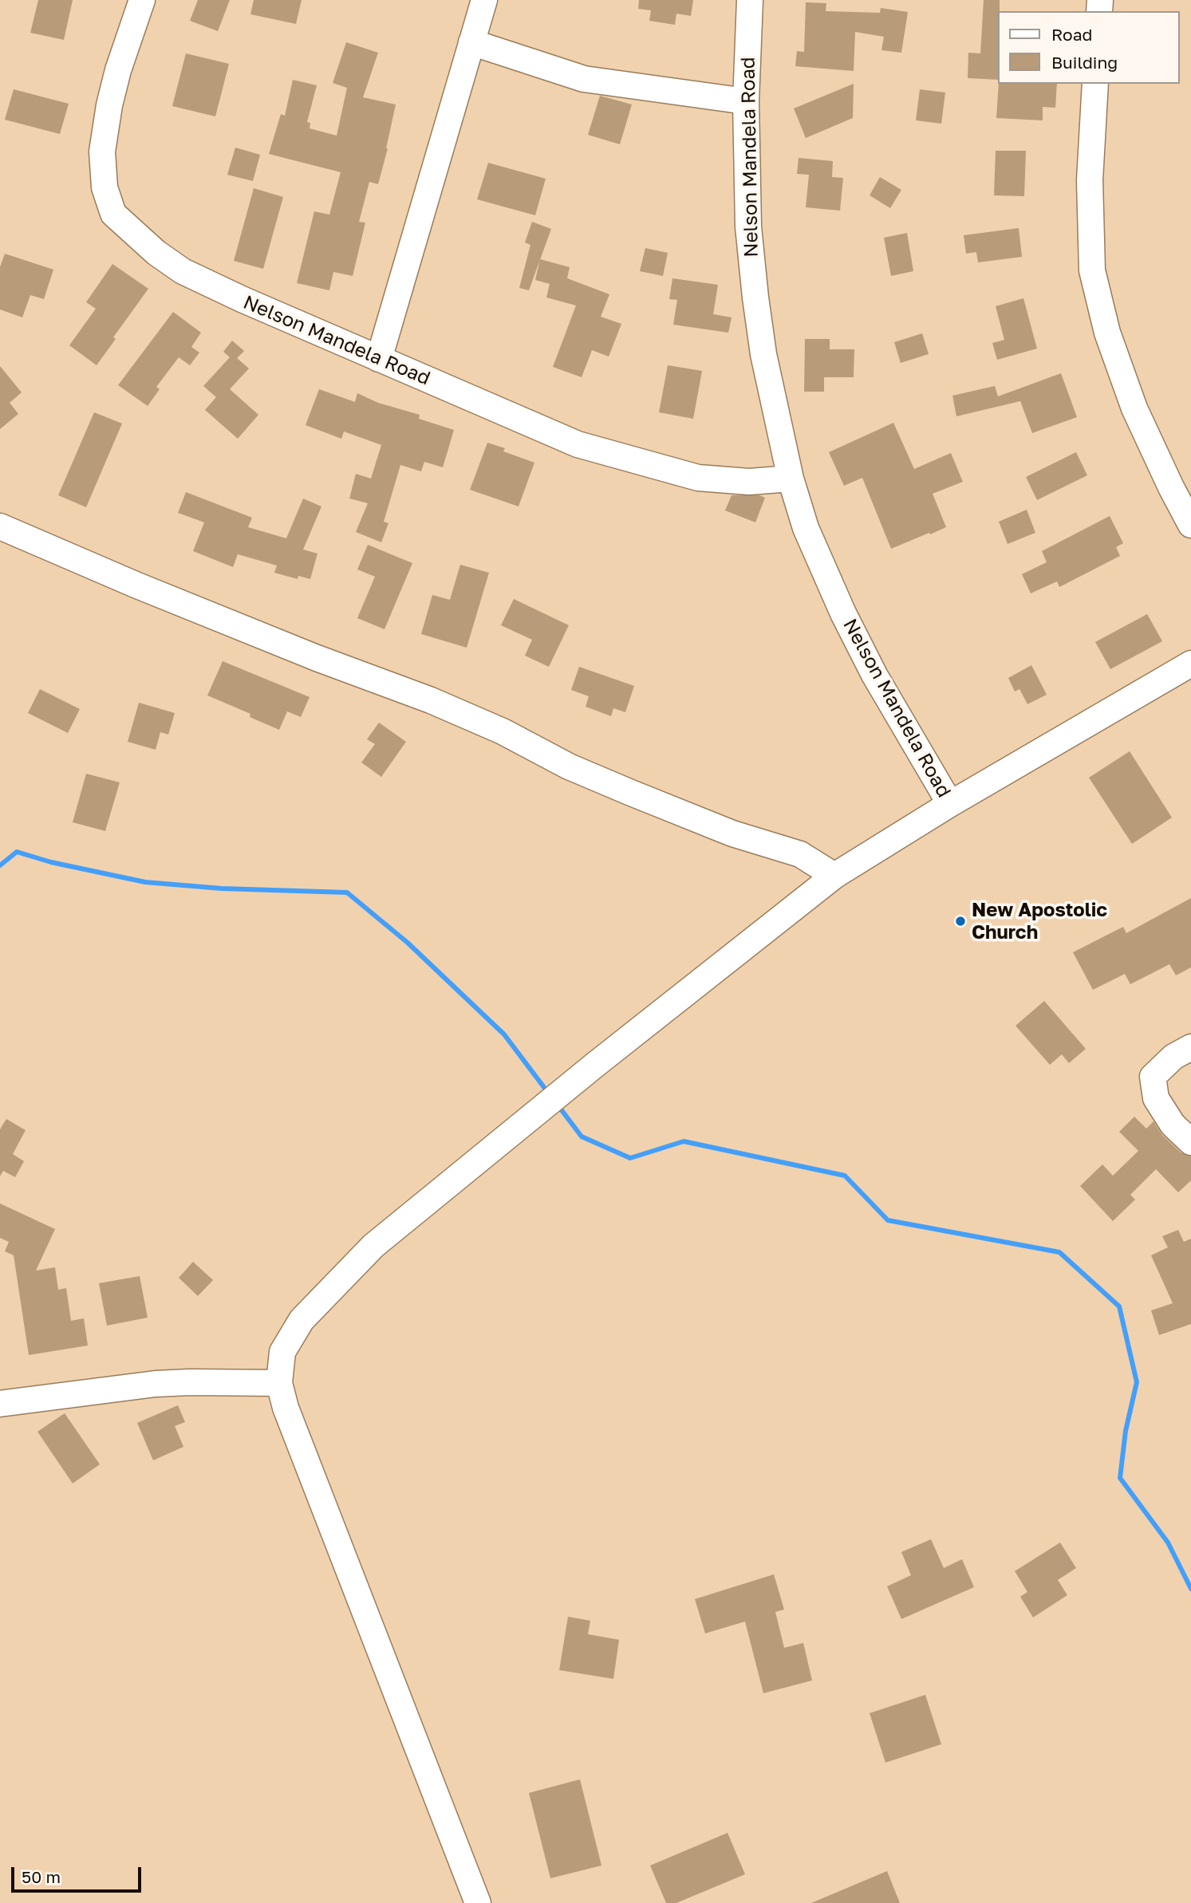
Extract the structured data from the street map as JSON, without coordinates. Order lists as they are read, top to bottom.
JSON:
{
  "streets": {
    "street": ["Nelson Mandela Road"]
  },
  "places": ["New Apostolic Church"],
  "legend": ["Road", "Building"],
  "scale_bar": "50 m"
}
